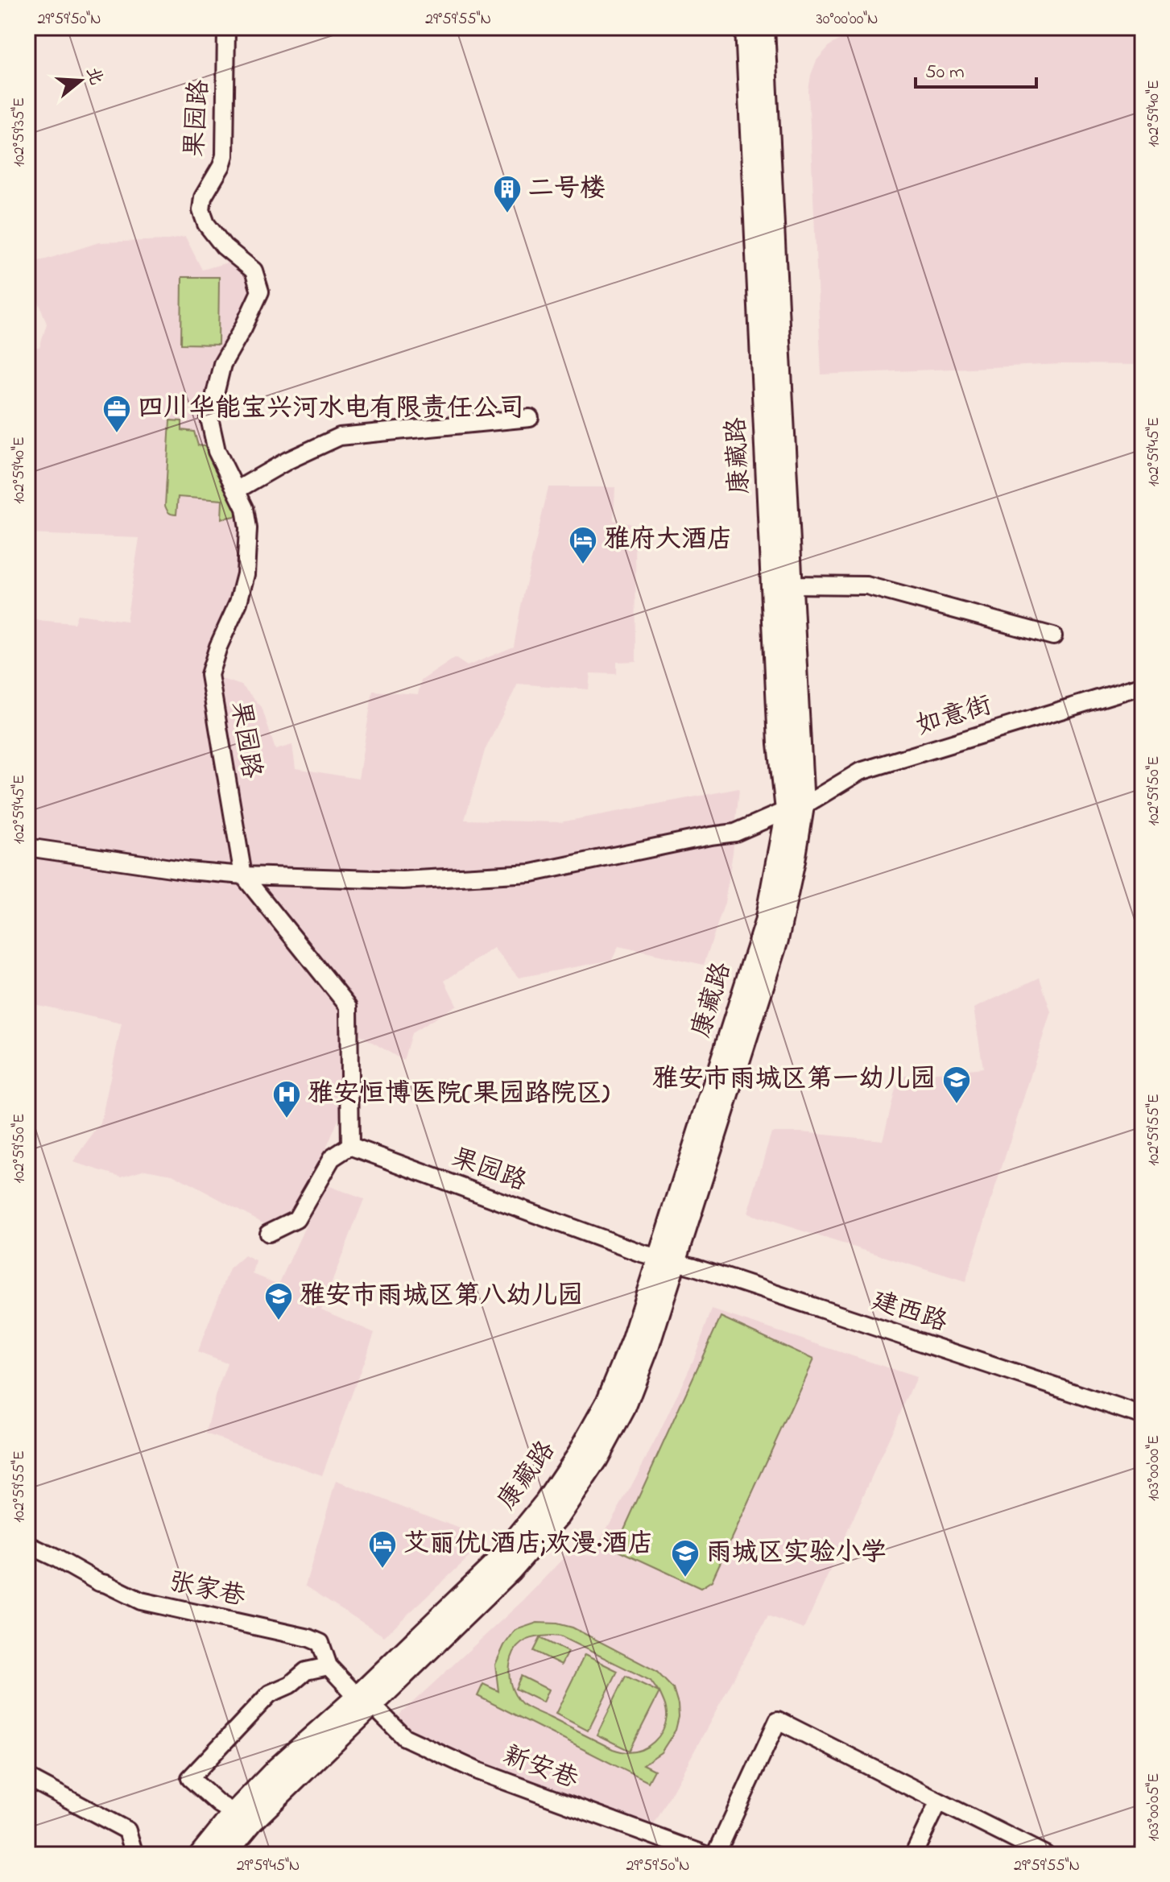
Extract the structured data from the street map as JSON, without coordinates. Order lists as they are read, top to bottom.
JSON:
{
  "streets": {
    "main road": ["康藏路"],
    "street": [
      "果园路",
      "如意街",
      "建西路",
      "张家巷",
      "新安巷"
    ]
  },
  "crossings": [
    ["果园路", "康藏路"],
    ["果园路", "如意街"],
    ["果园路", "建西路"],
    ["康藏路", "如意街"],
    ["康藏路", "建西路"],
    ["康藏路", "张家巷"],
    ["康藏路", "新安巷"],
    ["张家巷", "新安巷"]
  ],
  "places": {
    "building": ["二号楼"],
    "office": ["四川华能宝兴河水电有限责任公司"],
    "hotel": ["雅府大酒店", "艾丽优L酒店;欢漫·酒店"],
    "school or university": ["雅安市雨城区第一幼儿园", "雅安市雨城区第八幼儿园", "雨城区实验小学"],
    "hospital": ["雅安恒博医院(果园路院区)"]
  },
  "scale_bar": "50 m",
  "north": "right",
  "coordinates": [
    "29°59'50\"N",
    "29°59'55\"N",
    "30°00'00\"N",
    "102°59'40\"E",
    "102°59'35\"E",
    "102°59'45\"E",
    "102°59'50\"E",
    "102°59'55\"E",
    "103°00'00\"E",
    "103°00'05\"E",
    "29°59'45\"N"
  ]
}
